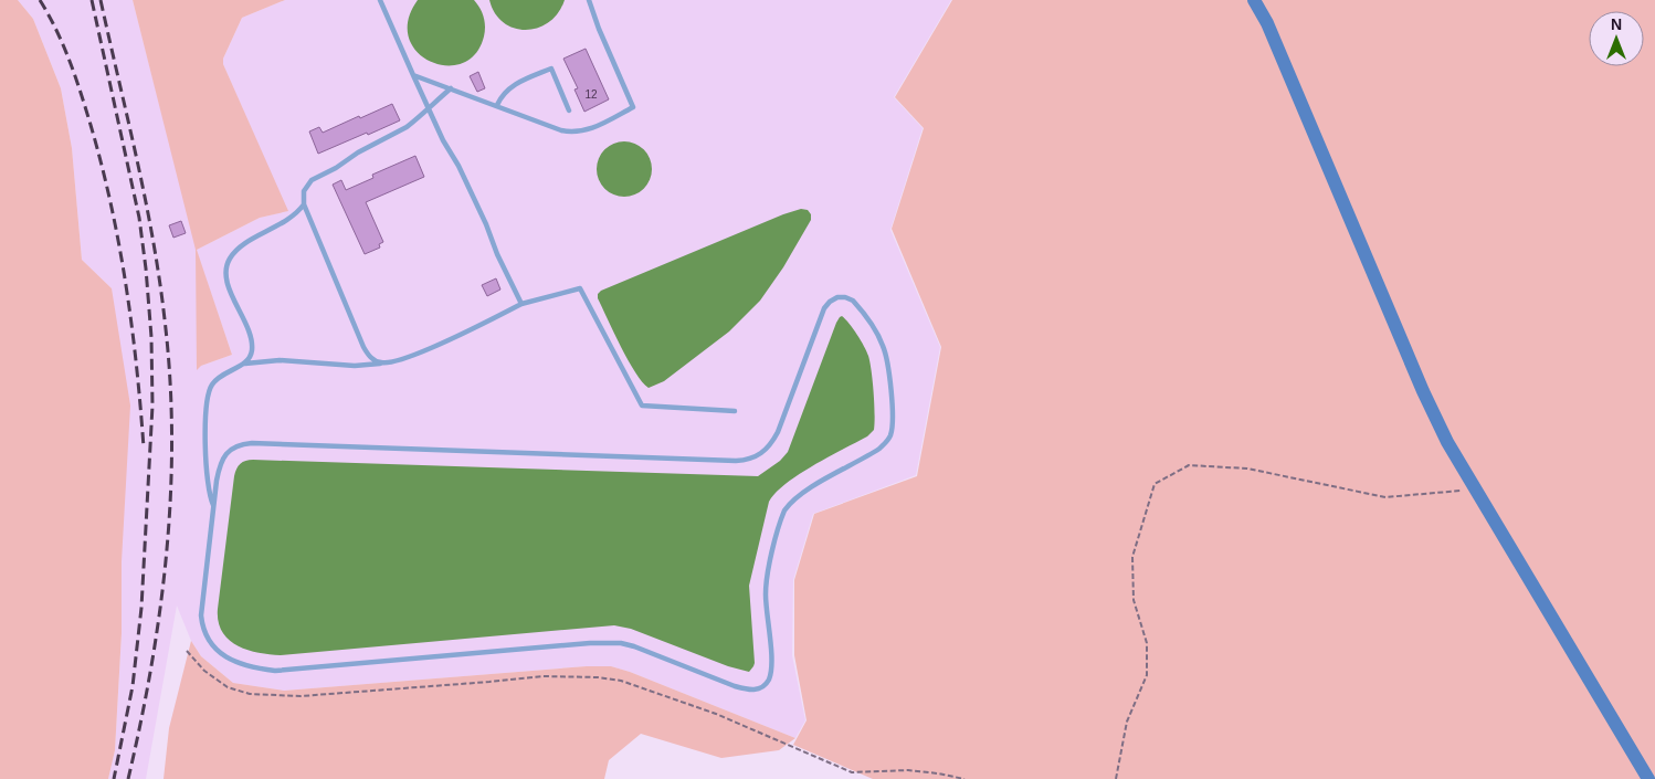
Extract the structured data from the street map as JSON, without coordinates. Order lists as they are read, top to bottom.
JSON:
{
  "house_numbers": ["12"],
  "north": "top"
}
